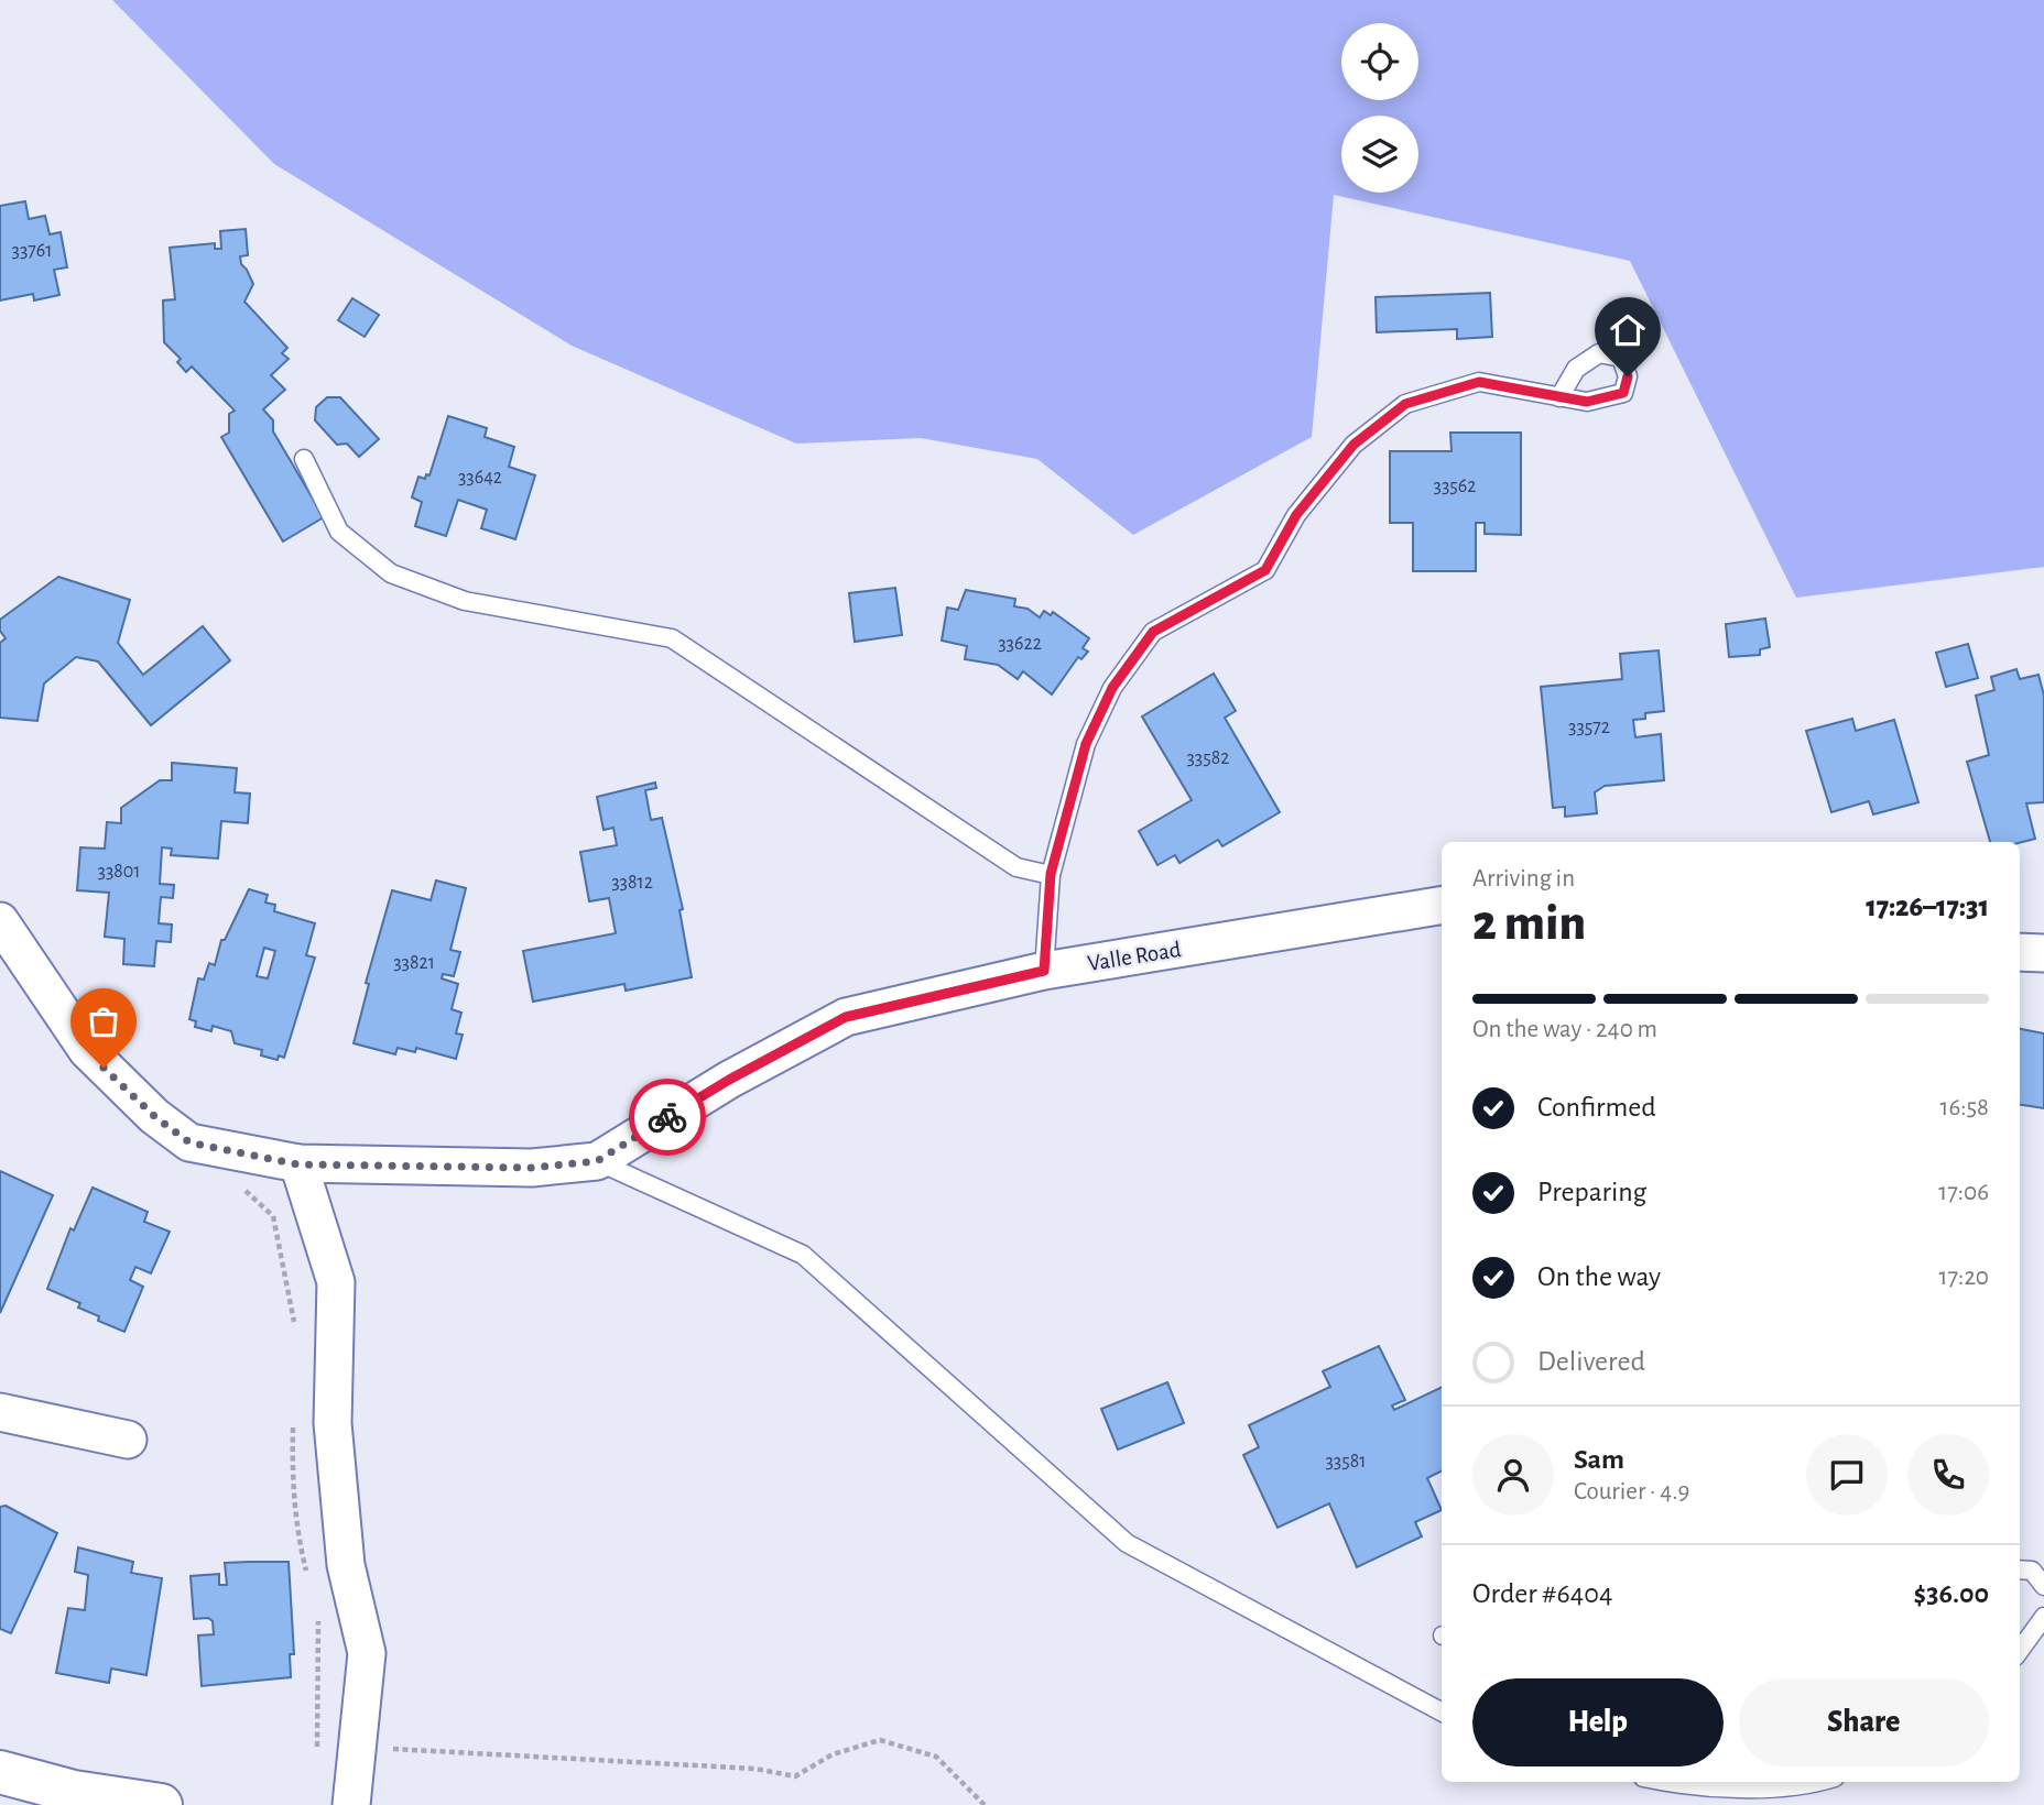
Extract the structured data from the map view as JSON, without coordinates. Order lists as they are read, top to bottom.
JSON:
{
  "streets": {
    "street": ["Valle Road"]
  },
  "house_numbers": [
    "33761",
    "33642",
    "33562",
    "33622",
    "33572",
    "33582",
    "33801",
    "33812",
    "33821",
    "33581"
  ],
  "page": {
    "heading": ["2 min", "Arriving in", "17:26–17:31"],
    "panel": [
      "Sam",
      "Courier · 4.9",
      "Order #6404",
      "$36.00"
    ],
    "bar": "On the way · 240 m",
    "list": [
      ["Confirmed", "16:58"],
      ["Preparing", "17:06"],
      ["On the way", "17:20"],
      "Delivered"
    ],
    "buttons": ["Help", "Share"]
  }
}
